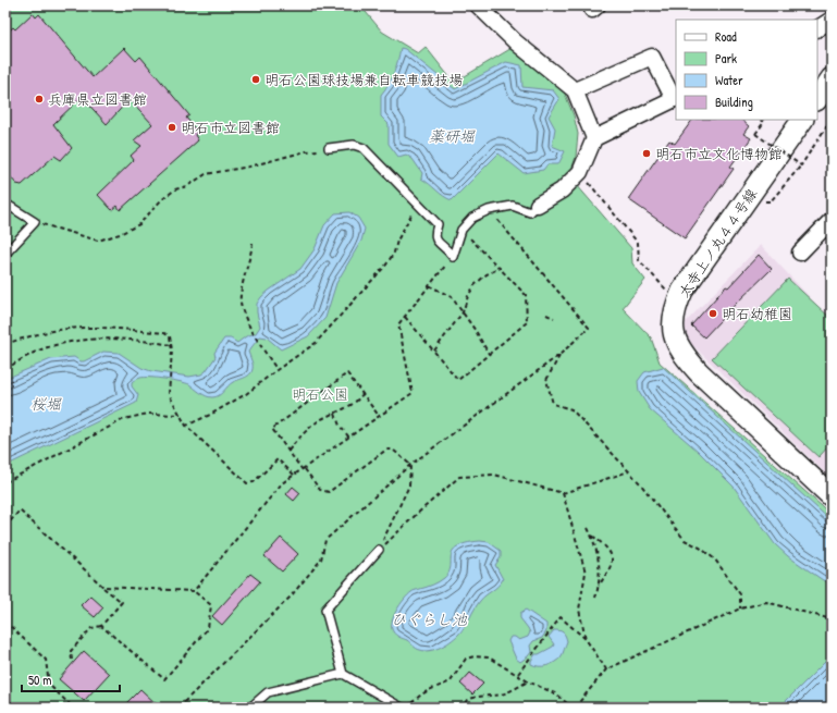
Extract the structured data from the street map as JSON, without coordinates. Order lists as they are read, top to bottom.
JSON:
{
  "streets": {
    "street": ["太寺上ノ丸４４号線"]
  },
  "water": ["薬研堀", "桜堀", "ひぐらし池"],
  "parks": ["明石公園"],
  "places": [
    "明石公園球技場兼自転車競技場",
    "兵庫県立図書館",
    "明石市立図書館",
    "明石市立文化博物館",
    "明石幼稚園"
  ],
  "legend": [
    "Road",
    "Park",
    "Water",
    "Building"
  ],
  "scale_bar": "50 m"
}
